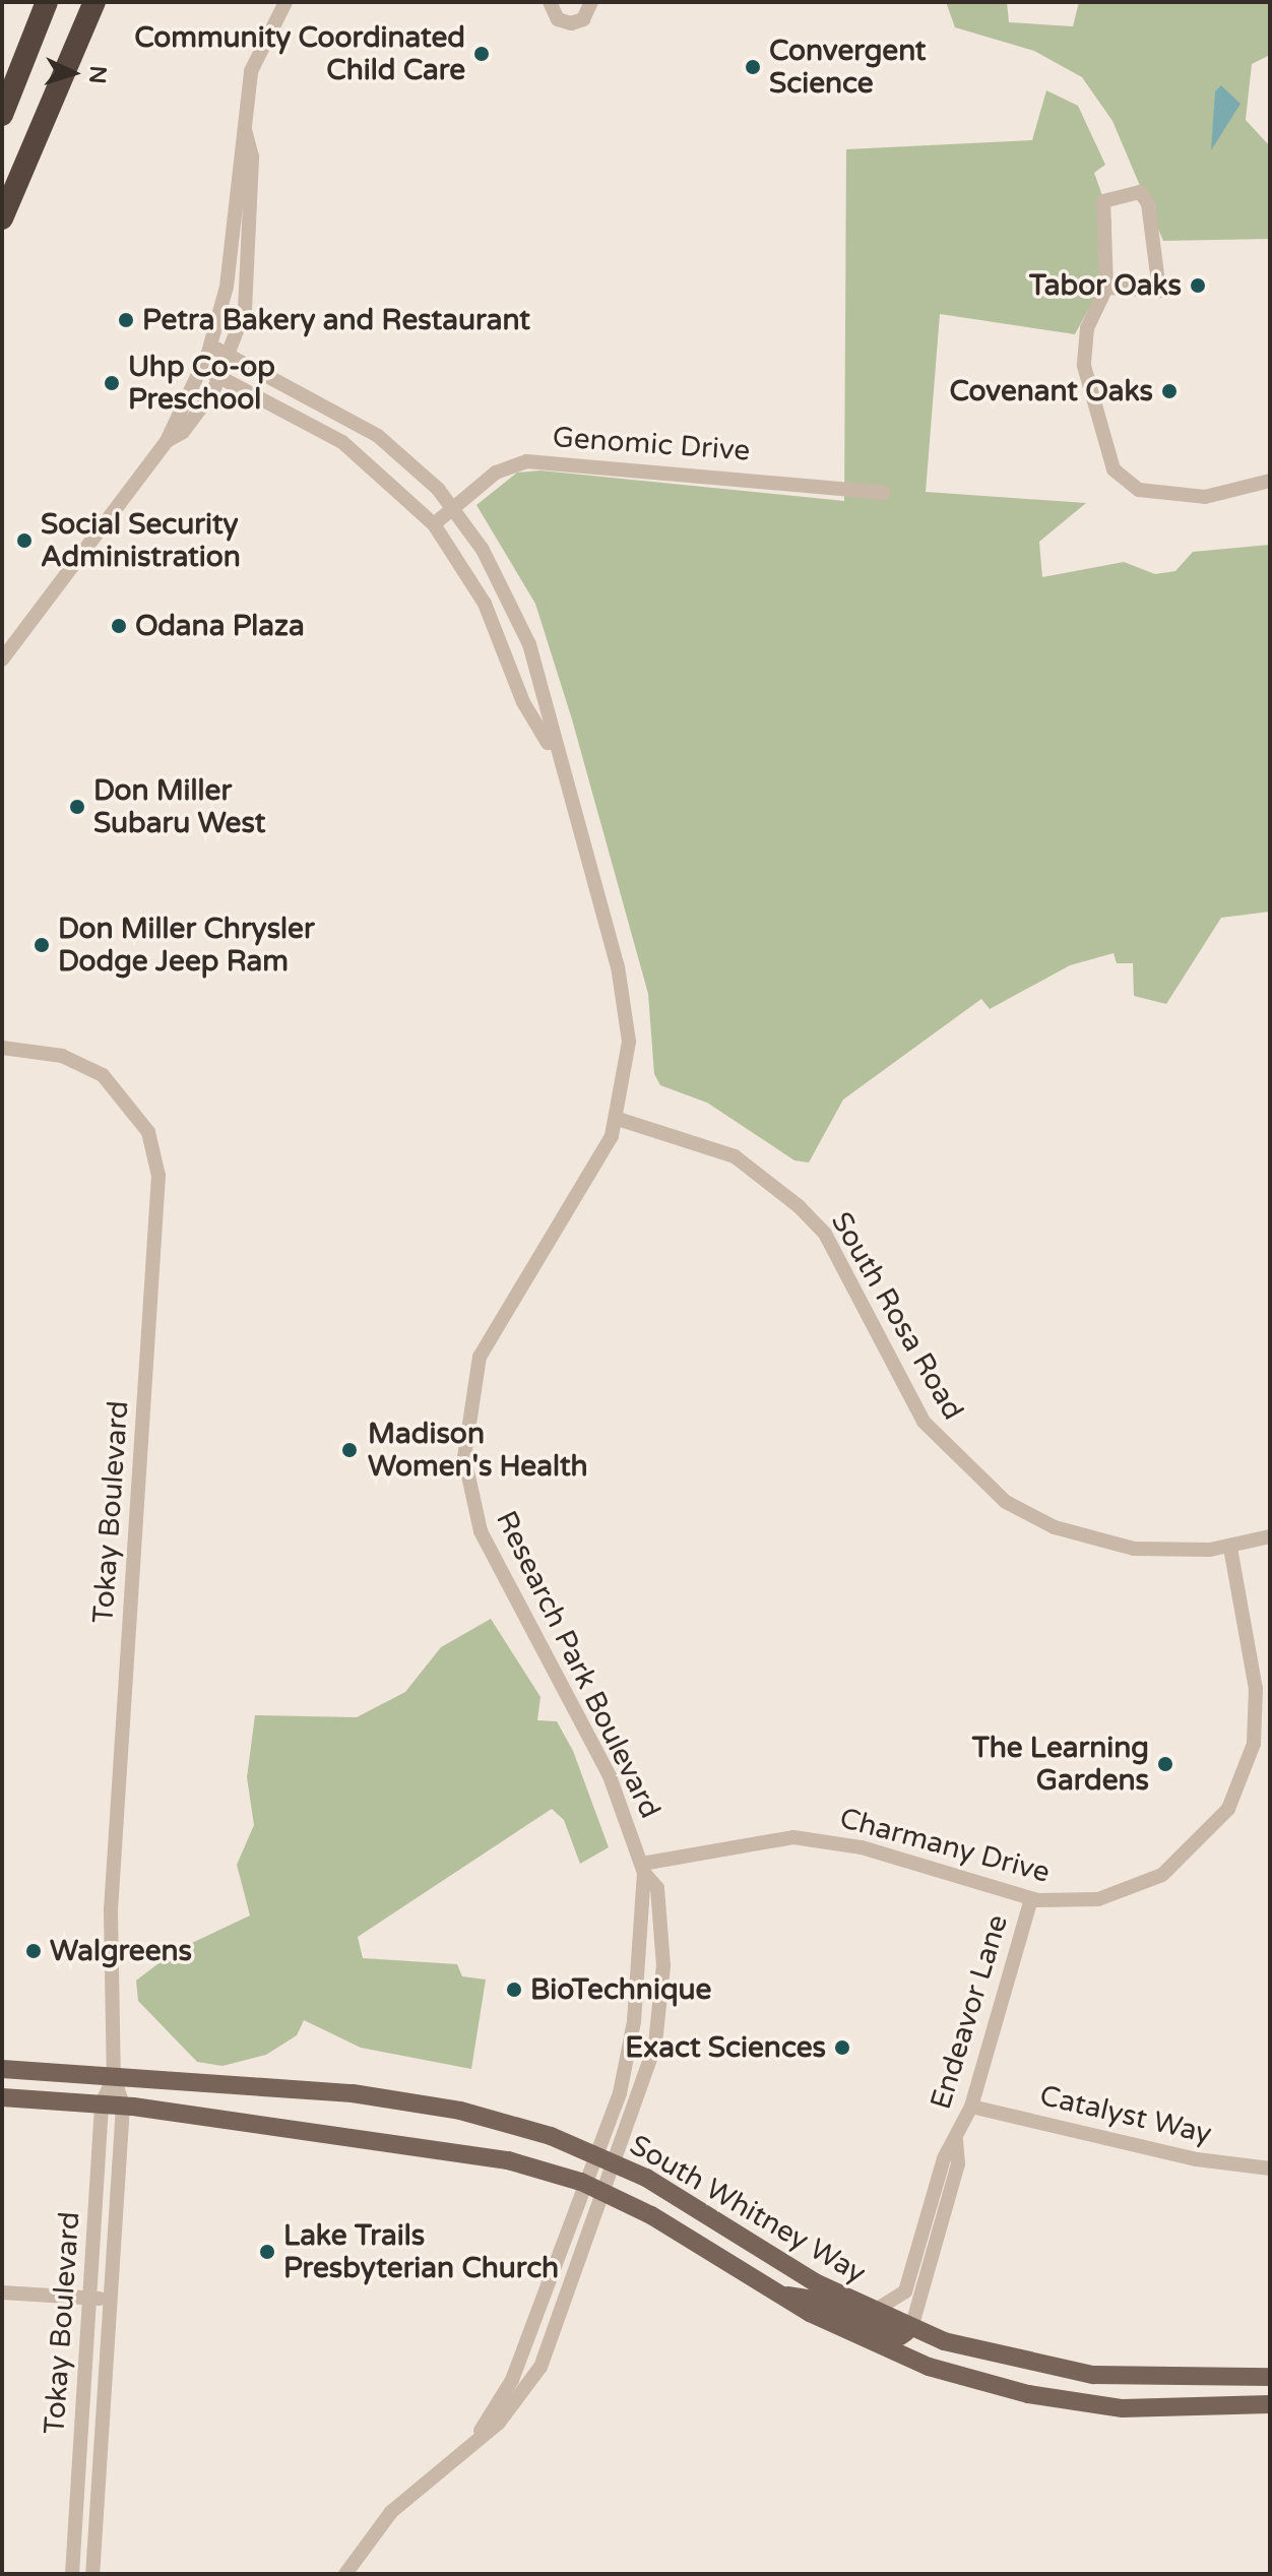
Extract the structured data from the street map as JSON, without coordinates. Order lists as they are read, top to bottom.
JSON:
{
  "streets": {
    "main road": ["South Whitney Way"],
    "street": [
      "Genomic Drive",
      "South Rosa Road",
      "Tokay Boulevard",
      "Research Park Boulevard",
      "Charmany Drive",
      "Endeavor Lane",
      "Catalyst Way"
    ]
  },
  "crossings": [
    ["Genomic Drive", "Research Park Boulevard"],
    ["South Rosa Road", "Research Park Boulevard"],
    ["South Rosa Road", "Charmany Drive"],
    ["Tokay Boulevard", "South Whitney Way"],
    ["Research Park Boulevard", "Charmany Drive"],
    ["Research Park Boulevard", "South Whitney Way"],
    ["Charmany Drive", "Endeavor Lane"],
    ["Endeavor Lane", "Catalyst Way"],
    ["Endeavor Lane", "South Whitney Way"]
  ],
  "places": [
    "Community Coordinated Child Care",
    "Convergent Science",
    "Tabor Oaks",
    "Petra Bakery and Restaurant",
    "Uhp Co-op Preschool",
    "Covenant Oaks",
    "Social Security Administration",
    "Odana Plaza",
    "Don Miller Subaru West",
    "Don Miller Chrysler Dodge Jeep Ram",
    "Madison Women's Health",
    "The Learning Gardens",
    "Walgreens",
    "BioTechnique",
    "Exact Sciences",
    "Lake Trails Presbyterian Church"
  ],
  "north": "right"
}
